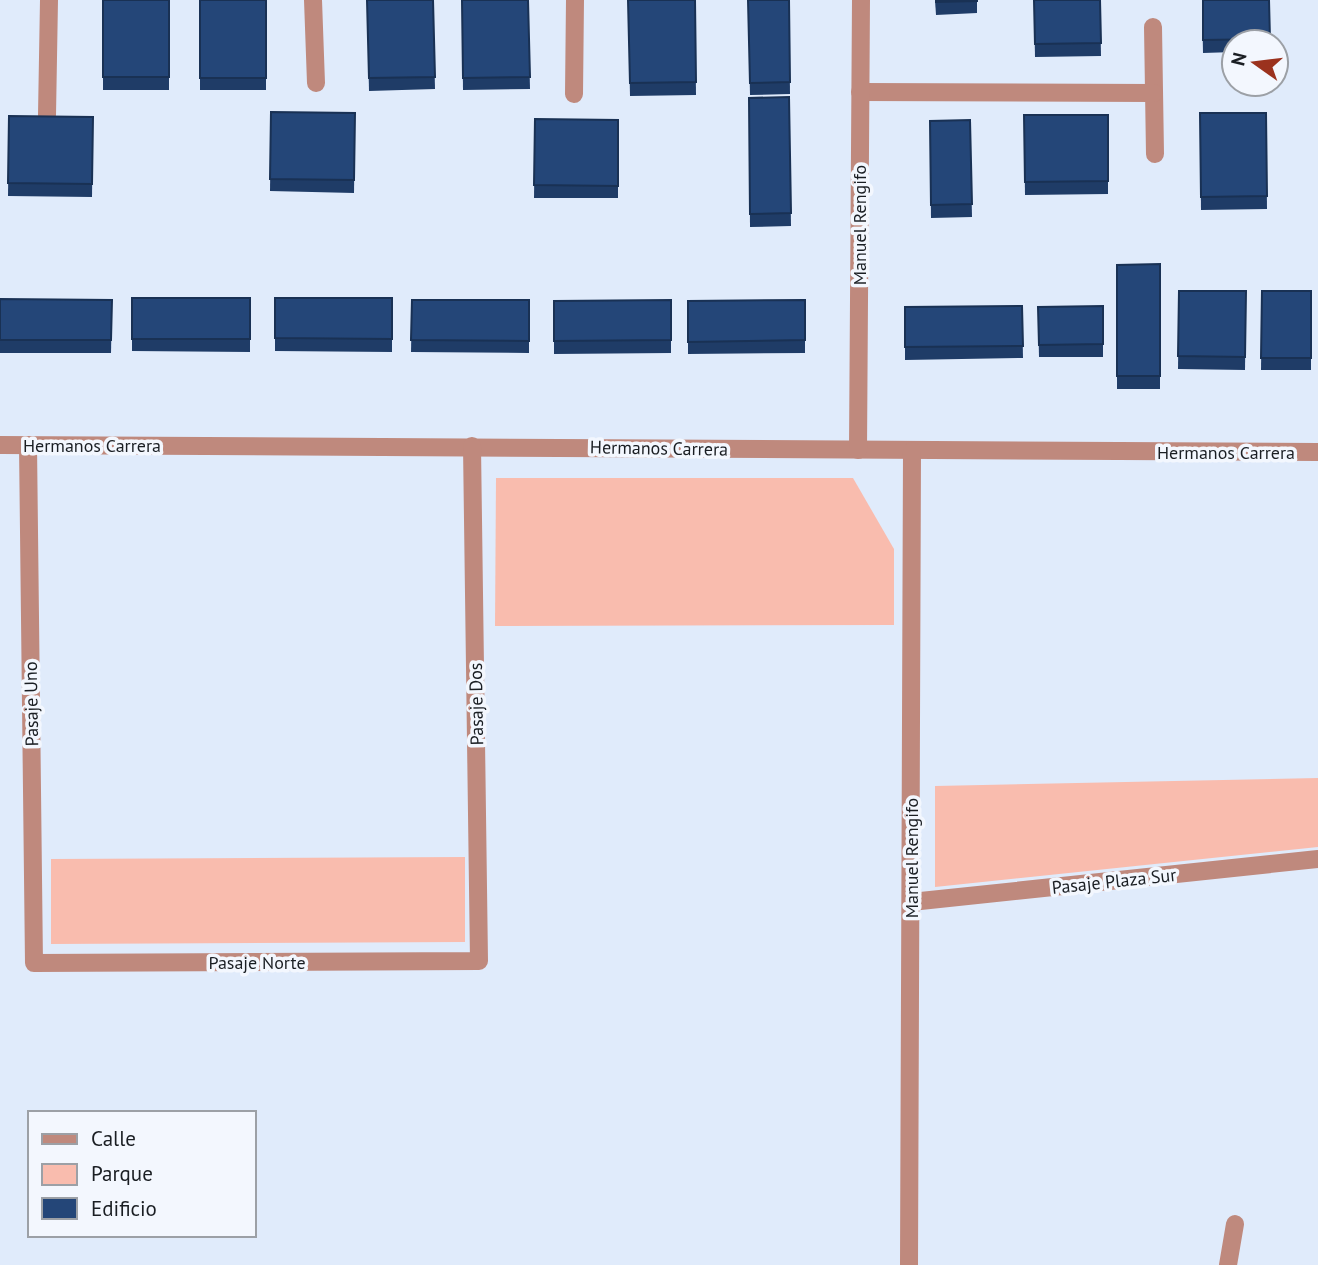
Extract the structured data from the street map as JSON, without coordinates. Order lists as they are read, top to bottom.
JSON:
{
  "streets": {
    "street": [
      "Manuel Rengifo",
      "Hermanos Carrera",
      "Pasaje Uno",
      "Pasaje Dos",
      "Pasaje Plaza Sur",
      "Pasaje Norte"
    ]
  },
  "crossings": [
    ["Manuel Rengifo", "Hermanos Carrera"],
    ["Manuel Rengifo", "Pasaje Plaza Sur"],
    ["Hermanos Carrera", "Pasaje Uno"],
    ["Hermanos Carrera", "Pasaje Dos"],
    ["Pasaje Uno", "Pasaje Norte"],
    ["Pasaje Dos", "Pasaje Norte"]
  ],
  "legend": ["Calle", "Parque", "Edificio"],
  "north": "left"
}
